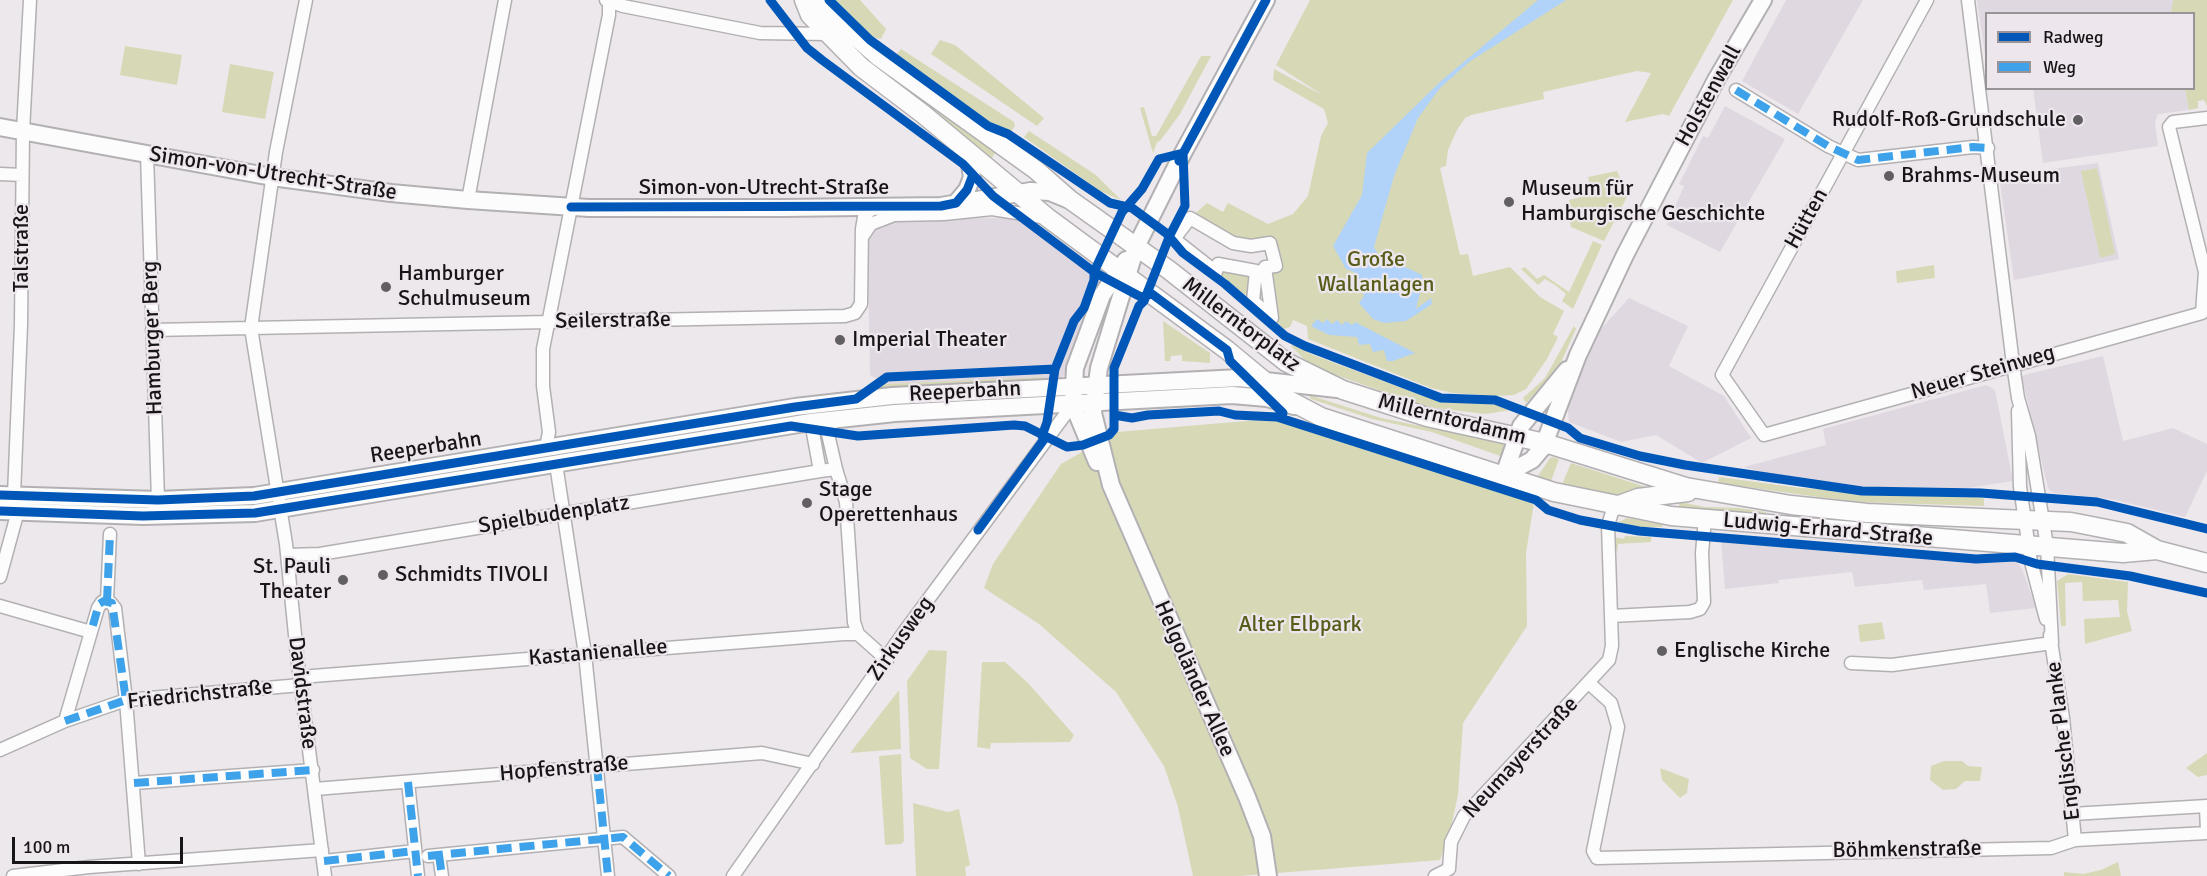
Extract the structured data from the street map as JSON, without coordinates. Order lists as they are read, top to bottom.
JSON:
{
  "streets": {
    "main road": [
      "Holstenwall",
      "Simon-von-Utrecht-Straße",
      "Millerntorplatz",
      "Reeperbahn",
      "Millerntordamm",
      "Ludwig-Erhard-Straße",
      "Helgoländer Allee"
    ],
    "street": [
      "Hütten",
      "Talstraße",
      "Seilerstraße",
      "Hamburger Berg",
      "Neuer Steinweg",
      "Spielbudenplatz",
      "Zirkusweg",
      "Kastanienallee",
      "Davidstraße",
      "Friedrichstraße",
      "Englische Planke",
      "Neumayerstraße",
      "Hopfenstraße",
      "Böhmkenstraße"
    ]
  },
  "crossings": [
    ["Holstenwall", "Millerntordamm"],
    ["Holstenwall", "Ludwig-Erhard-Straße"],
    ["Simon-von-Utrecht-Straße", "Talstraße"],
    ["Simon-von-Utrecht-Straße", "Seilerstraße"],
    ["Simon-von-Utrecht-Straße", "Millerntorplatz"],
    ["Simon-von-Utrecht-Straße", "Hamburger Berg"],
    ["Simon-von-Utrecht-Straße", "Davidstraße"],
    ["Hütten", "Neuer Steinweg"],
    ["Talstraße", "Reeperbahn"],
    ["Seilerstraße", "Hamburger Berg"],
    ["Seilerstraße", "Davidstraße"],
    ["Millerntorplatz", "Reeperbahn"],
    ["Millerntorplatz", "Millerntordamm"],
    ["Millerntorplatz", "Zirkusweg"],
    ["Millerntorplatz", "Helgoländer Allee"],
    ["Hamburger Berg", "Reeperbahn"],
    ["Reeperbahn", "Zirkusweg"],
    ["Reeperbahn", "Helgoländer Allee"],
    ["Reeperbahn", "Davidstraße"],
    ["Millerntordamm", "Ludwig-Erhard-Straße"],
    ["Spielbudenplatz", "Davidstraße"],
    ["Ludwig-Erhard-Straße", "Englische Planke"],
    ["Ludwig-Erhard-Straße", "Neumayerstraße"],
    ["Zirkusweg", "Helgoländer Allee"],
    ["Zirkusweg", "Hopfenstraße"],
    ["Kastanienallee", "Davidstraße"],
    ["Kastanienallee", "Friedrichstraße"],
    ["Davidstraße", "Friedrichstraße"],
    ["Davidstraße", "Hopfenstraße"],
    ["Englische Planke", "Böhmkenstraße"],
    ["Neumayerstraße", "Böhmkenstraße"]
  ],
  "parks": ["Große Wallanlagen", "Alter Elbpark"],
  "places": [
    "Rudolf-Roß-Grundschule",
    "Brahms-Museum",
    "Museum für Hamburgische Geschichte",
    "Hamburger Schulmuseum",
    "Imperial Theater",
    "Stage Operettenhaus",
    "Schmidts TIVOLI",
    "St. Pauli Theater",
    "Englische Kirche"
  ],
  "legend": ["Radweg", "Weg"],
  "scale_bar": "100 m"
}
